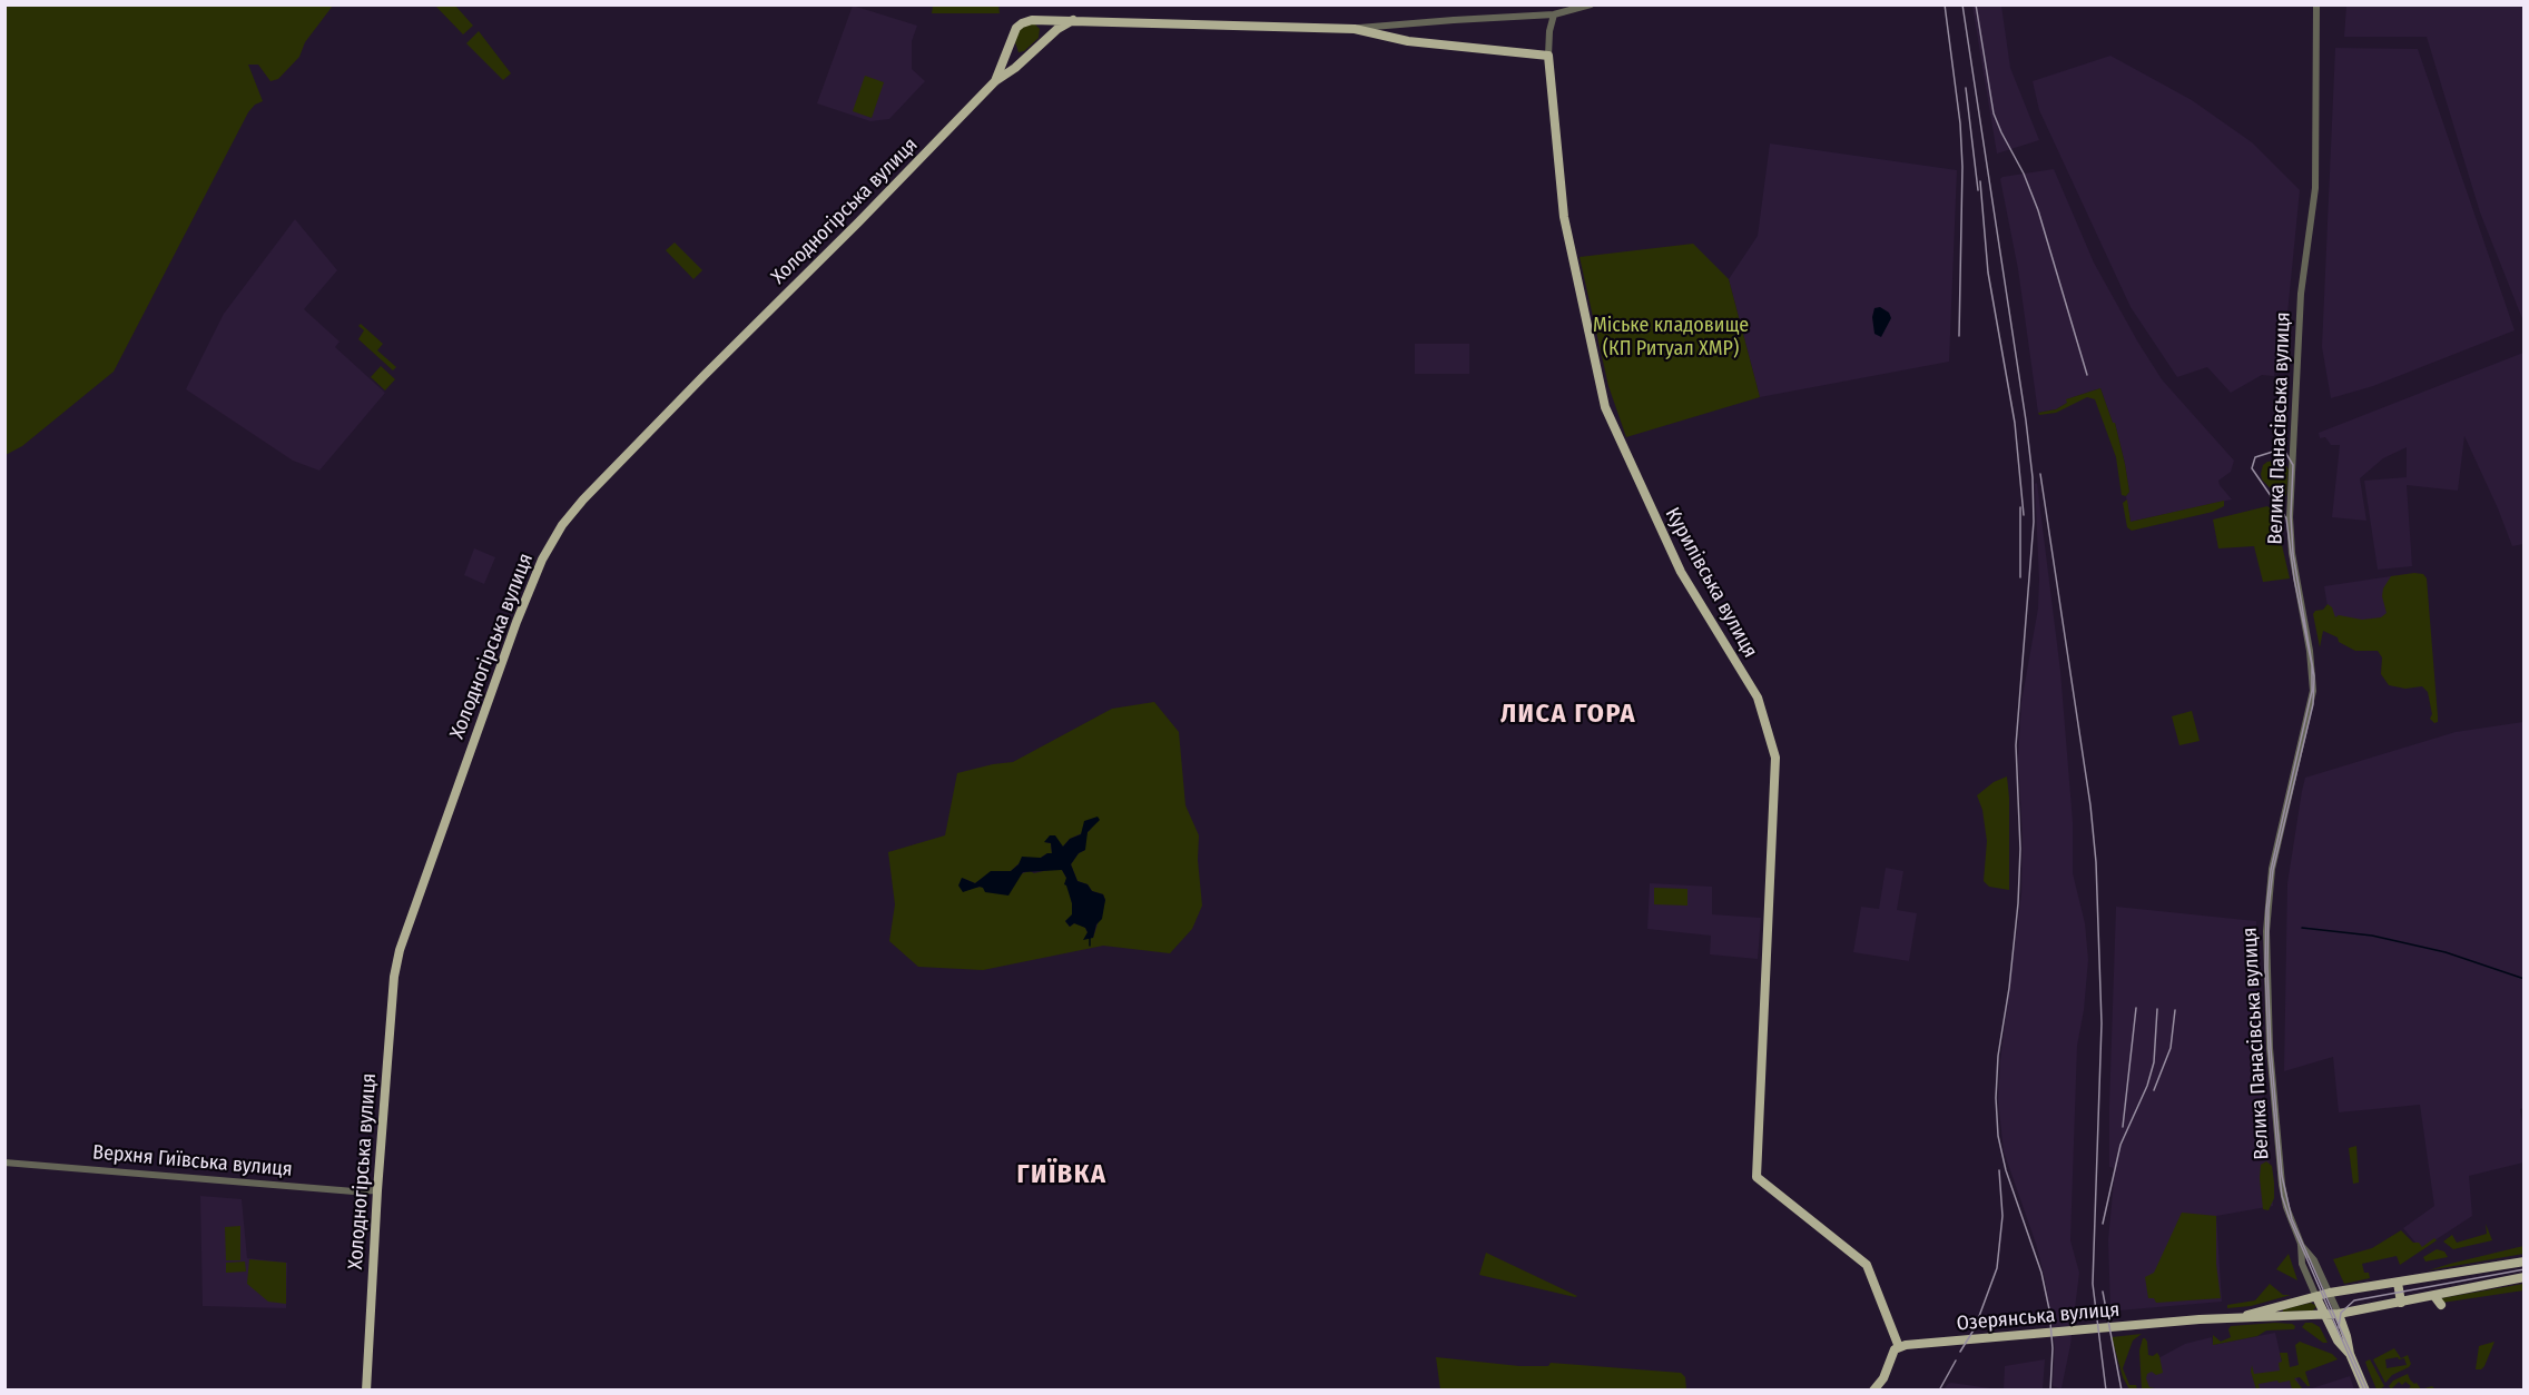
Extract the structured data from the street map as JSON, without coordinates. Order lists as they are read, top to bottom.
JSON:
{
  "streets": {
    "main road": [
      "Холодногірська вулиця",
      "Велика Панасівська вулиця",
      "Курилівська вулиця",
      "Озерянська вулиця"
    ],
    "street": ["Верхня Гиївська вулиця"]
  },
  "crossings": [
    ["Холодногірська вулиця", "Верхня Гиївська вулиця"],
    ["Велика Панасівська вулиця", "Озерянська вулиця"],
    ["Курилівська вулиця", "Озерянська вулиця"]
  ],
  "districts": ["ЛИСА ГОРА", "ГИЇВКА"],
  "parks": ["Міське кладовище (КП Ритуал ХМР)"]
}
